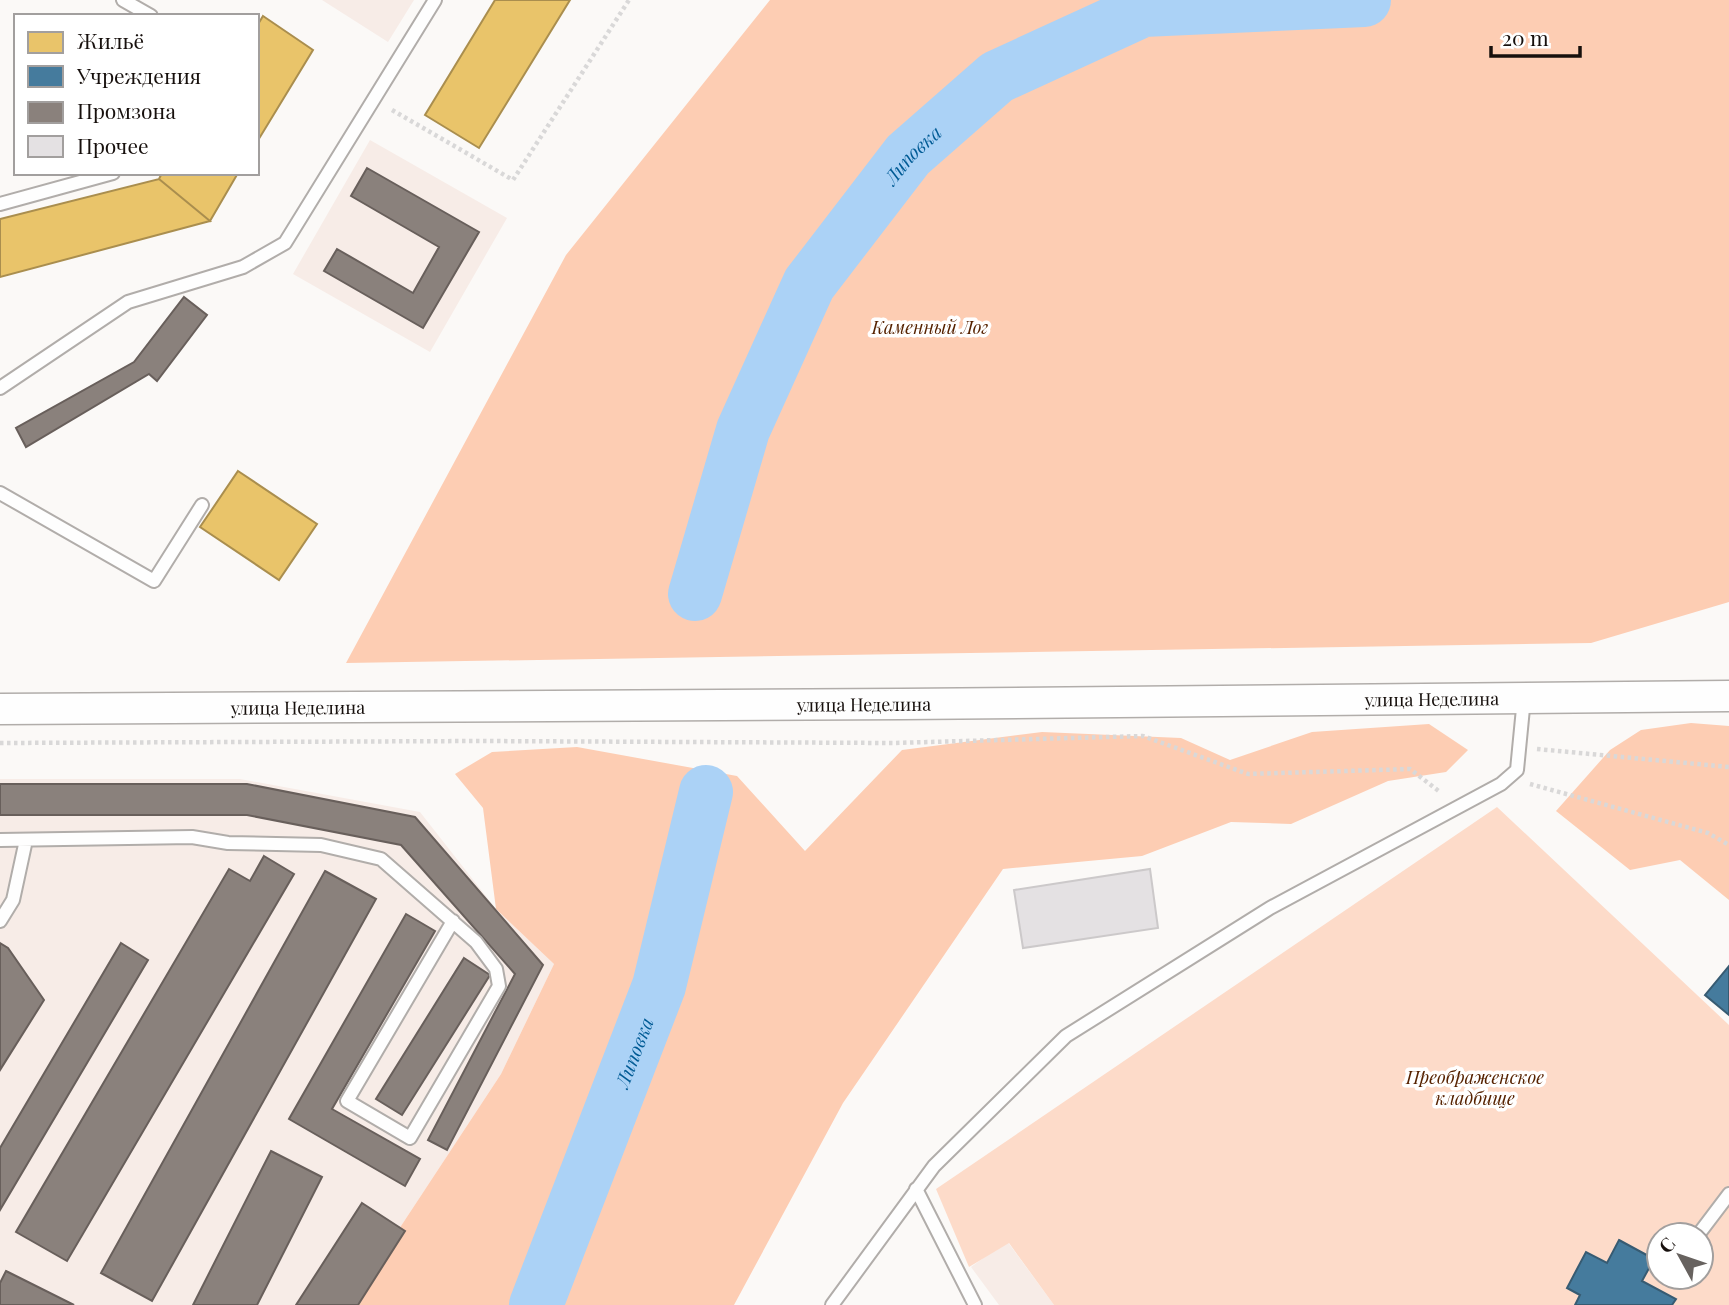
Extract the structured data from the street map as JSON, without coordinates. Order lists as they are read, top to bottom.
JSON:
{
  "streets": {
    "street": ["улица Неделина"]
  },
  "water": ["Липовка"],
  "parks": ["Каменный Лог", "Преображенское кладбище"],
  "legend": [
    "Жильё",
    "Учреждения",
    "Промзона",
    "Прочее"
  ],
  "scale_bar": "20 m",
  "north": "top left"
}
